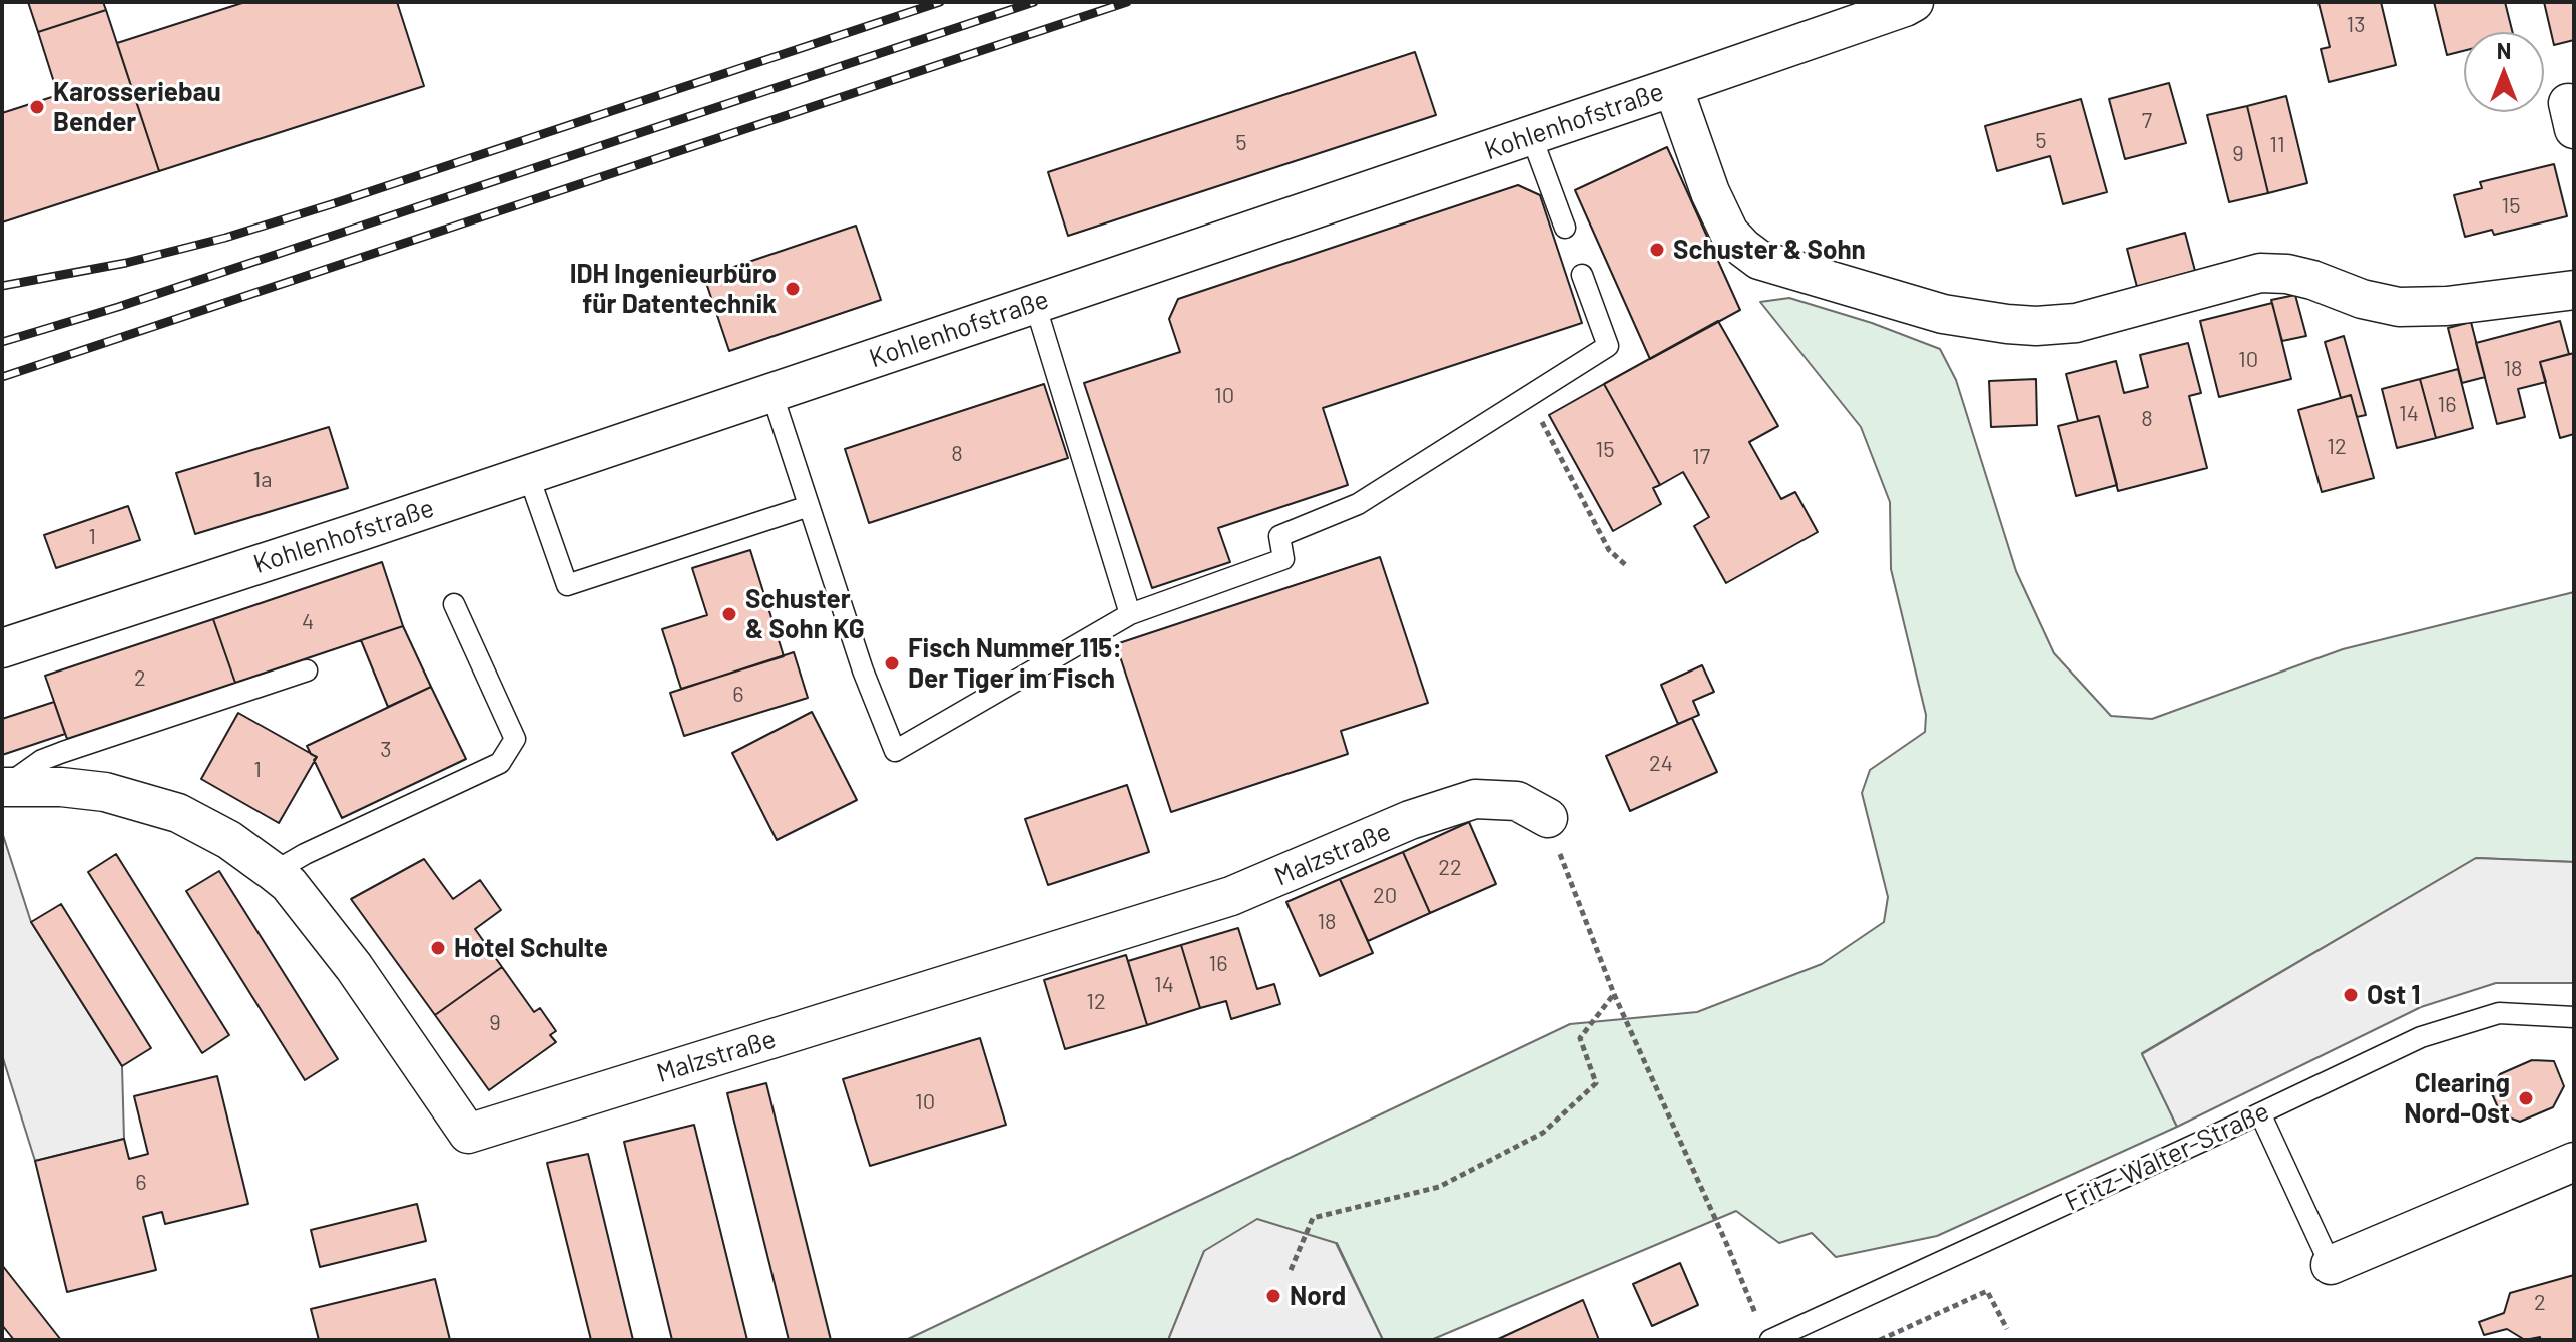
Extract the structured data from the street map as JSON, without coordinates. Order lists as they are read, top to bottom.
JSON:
{
  "streets": {
    "street": ["Kohlenhofstraße", "Malzstraße"],
    "lane": ["Fritz-Walter-Straße"]
  },
  "places": [
    "Karosseriebau Bender",
    "Schuster & Sohn",
    "IDH Ingenieurbüro für Datentechnik",
    "Schuster & Sohn KG",
    "Fisch Nummer 115: Der Tiger im Fisch",
    "Hotel Schulte",
    "Ost 1",
    "Clearing Nord-Ost",
    "Nord"
  ],
  "house_numbers": [
    "13",
    "7",
    "5",
    "5",
    "11",
    "9",
    "15",
    "10",
    "18",
    "10",
    "16",
    "14",
    "8",
    "12",
    "15",
    "8",
    "17",
    "1a",
    "1",
    "4",
    "2",
    "6",
    "3",
    "24",
    "1",
    "22",
    "20",
    "18",
    "16",
    "14",
    "12",
    "9",
    "10",
    "6",
    "2"
  ],
  "north": "top"
}
